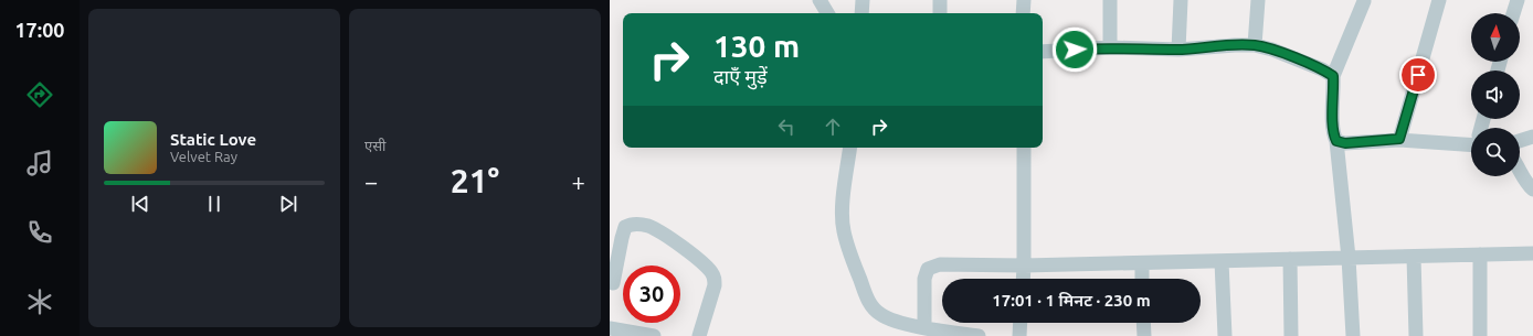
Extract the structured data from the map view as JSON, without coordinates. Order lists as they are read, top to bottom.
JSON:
{
  "north": "top",
  "page": {
    "tabs": "17:00",
    "tile": "एसी",
    "turn": ["130 m", "दाएँ मुड़ें"],
    "song": ["Static Love", "Velvet Ray"],
    "heat": ["−", "21°", "+"],
    "limit": "30",
    "trip": "17:01 · 1 मिनट · 230 m"
  }
}
